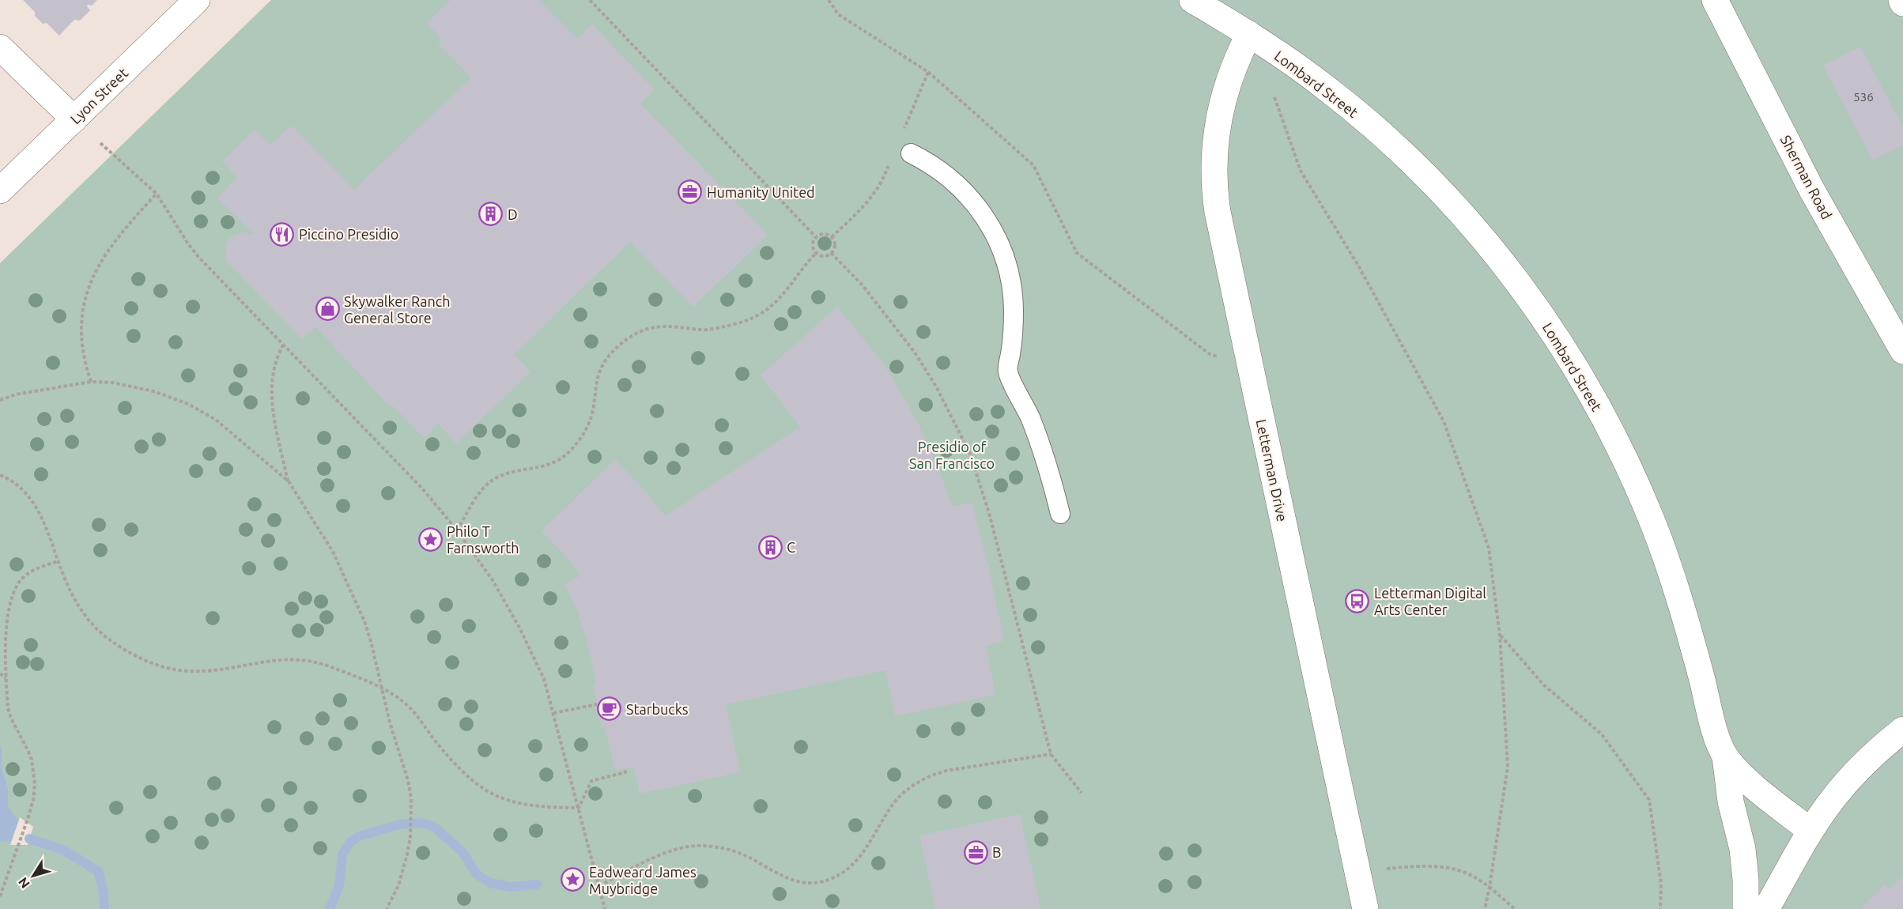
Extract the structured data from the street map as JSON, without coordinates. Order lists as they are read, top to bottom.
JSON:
{
  "streets": {
    "street": [
      "Lombard Street",
      "Lyon Street",
      "Sherman Road",
      "Letterman Drive"
    ]
  },
  "crossings": [
    ["Lombard Street", "Letterman Drive"]
  ],
  "parks": ["Presidio of San Francisco"],
  "places": {
    "office": ["Humanity United", "B"],
    "building": ["D", "C"],
    "restaurant": ["Piccino Presidio"],
    "shop": ["Skywalker Ranch General Store"],
    "place": ["Philo T Farnsworth", "Eadweard James Muybridge"],
    "bus stop": ["Letterman Digital Arts Center"],
    "cafe": ["Starbucks"]
  },
  "house_numbers": ["536"],
  "north": "bottom left"
}
